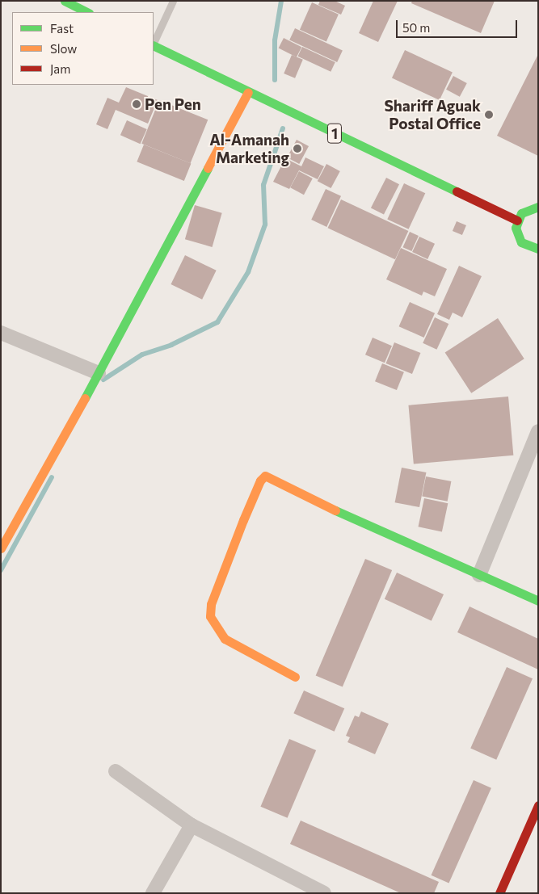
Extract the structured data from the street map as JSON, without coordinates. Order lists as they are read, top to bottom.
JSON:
{
  "streets": {
    "main road": ["1"]
  },
  "places": ["Pen Pen", "Shariff Aguak Postal Office", "Al-Amanah Marketing"],
  "legend": ["Fast", "Slow", "Jam"],
  "scale_bar": "50 m"
}
